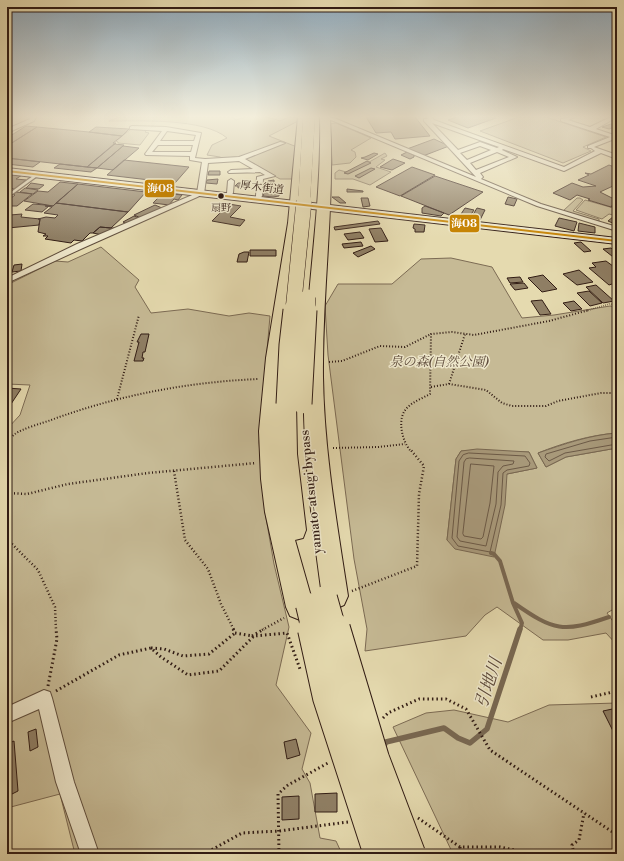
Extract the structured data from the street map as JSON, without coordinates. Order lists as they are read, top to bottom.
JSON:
{
  "streets": {
    "highway": ["yamato-atsugi bypass"],
    "street": ["厚木街道"]
  },
  "water": ["引地川"],
  "parks": ["泉の森(自然公園)"],
  "places": ["扇野"],
  "lines": ["transit line 海08"]
}
